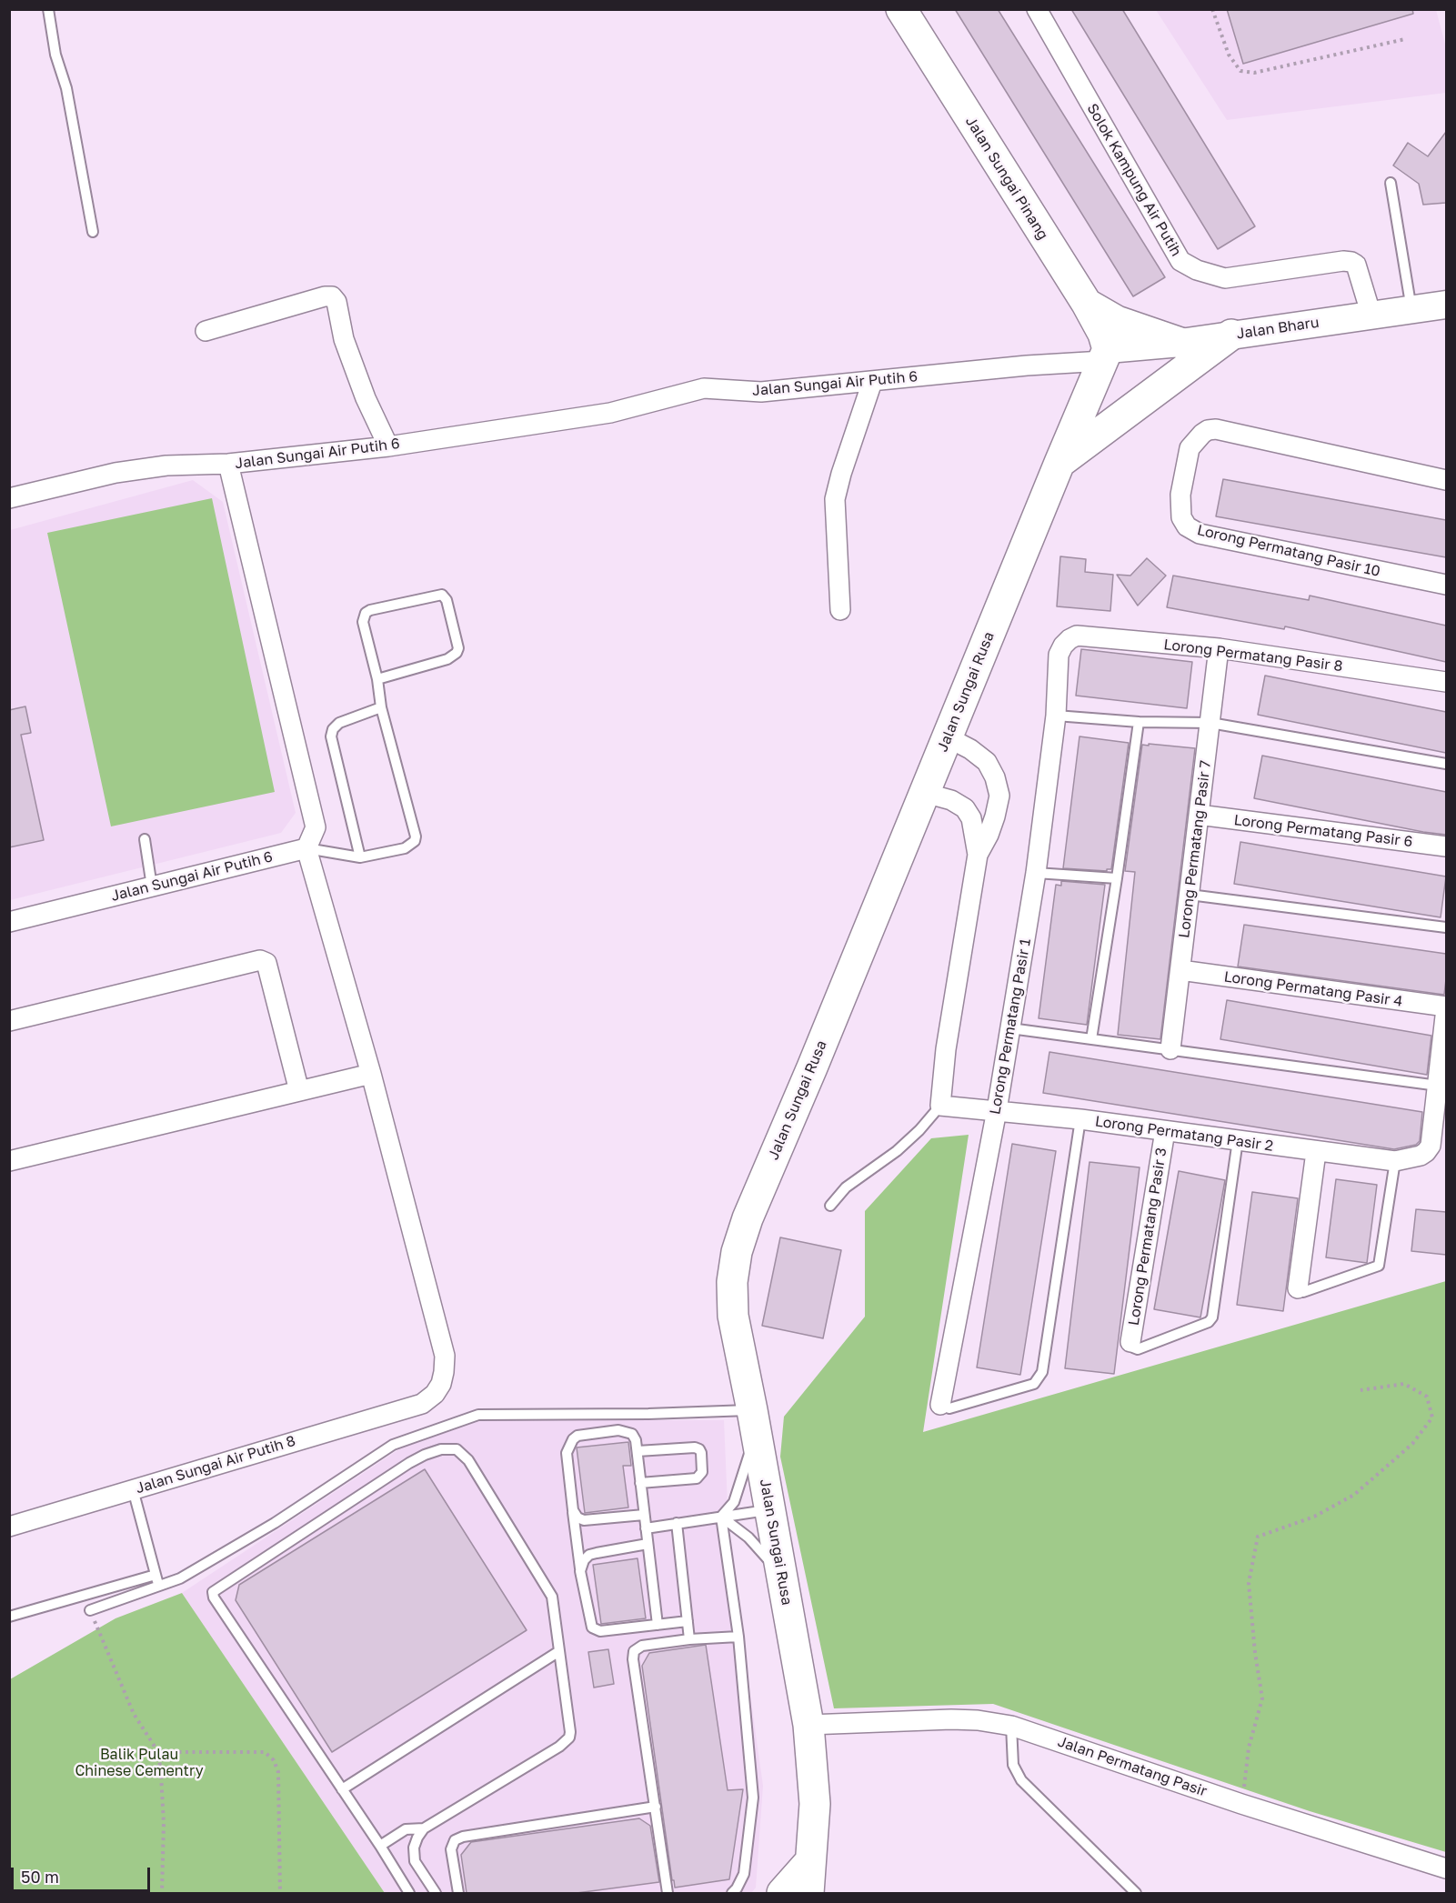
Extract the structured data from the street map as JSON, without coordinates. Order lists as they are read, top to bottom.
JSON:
{
  "streets": {
    "main road": ["Jalan Sungai Pinang", "Jalan Bharu", "Jalan Sungai Rusa"],
    "street": [
      "Solok Kampung Air Putih",
      "Jalan Sungai Air Putih 6",
      "Lorong Permatang Pasir 10",
      "Lorong Permatang Pasir 8",
      "Lorong Permatang Pasir 6",
      "Lorong Permatang Pasir 7",
      "Lorong Permatang Pasir 4",
      "Lorong Permatang Pasir 1",
      "Lorong Permatang Pasir 2",
      "Lorong Permatang Pasir 3",
      "Jalan Sungai Air Putih 8",
      "Jalan Permatang Pasir"
    ]
  },
  "crossings": [
    ["Jalan Sungai Pinang", "Jalan Bharu"],
    ["Jalan Sungai Pinang", "Jalan Sungai Air Putih 6"],
    ["Jalan Sungai Pinang", "Jalan Sungai Rusa"],
    ["Solok Kampung Air Putih", "Jalan Bharu"],
    ["Jalan Bharu", "Jalan Sungai Air Putih 6"],
    ["Jalan Bharu", "Jalan Sungai Rusa"],
    ["Jalan Sungai Air Putih 6", "Jalan Sungai Rusa"],
    ["Lorong Permatang Pasir 8", "Lorong Permatang Pasir 7"],
    ["Lorong Permatang Pasir 8", "Lorong Permatang Pasir 1"],
    ["Jalan Sungai Rusa", "Jalan Permatang Pasir"],
    ["Lorong Permatang Pasir 6", "Lorong Permatang Pasir 7"],
    ["Lorong Permatang Pasir 7", "Lorong Permatang Pasir 4"],
    ["Lorong Permatang Pasir 1", "Lorong Permatang Pasir 2"],
    ["Lorong Permatang Pasir 2", "Lorong Permatang Pasir 3"]
  ],
  "parks": ["Balik Pulau Chinese Cementry"],
  "scale_bar": "50 m"
}
